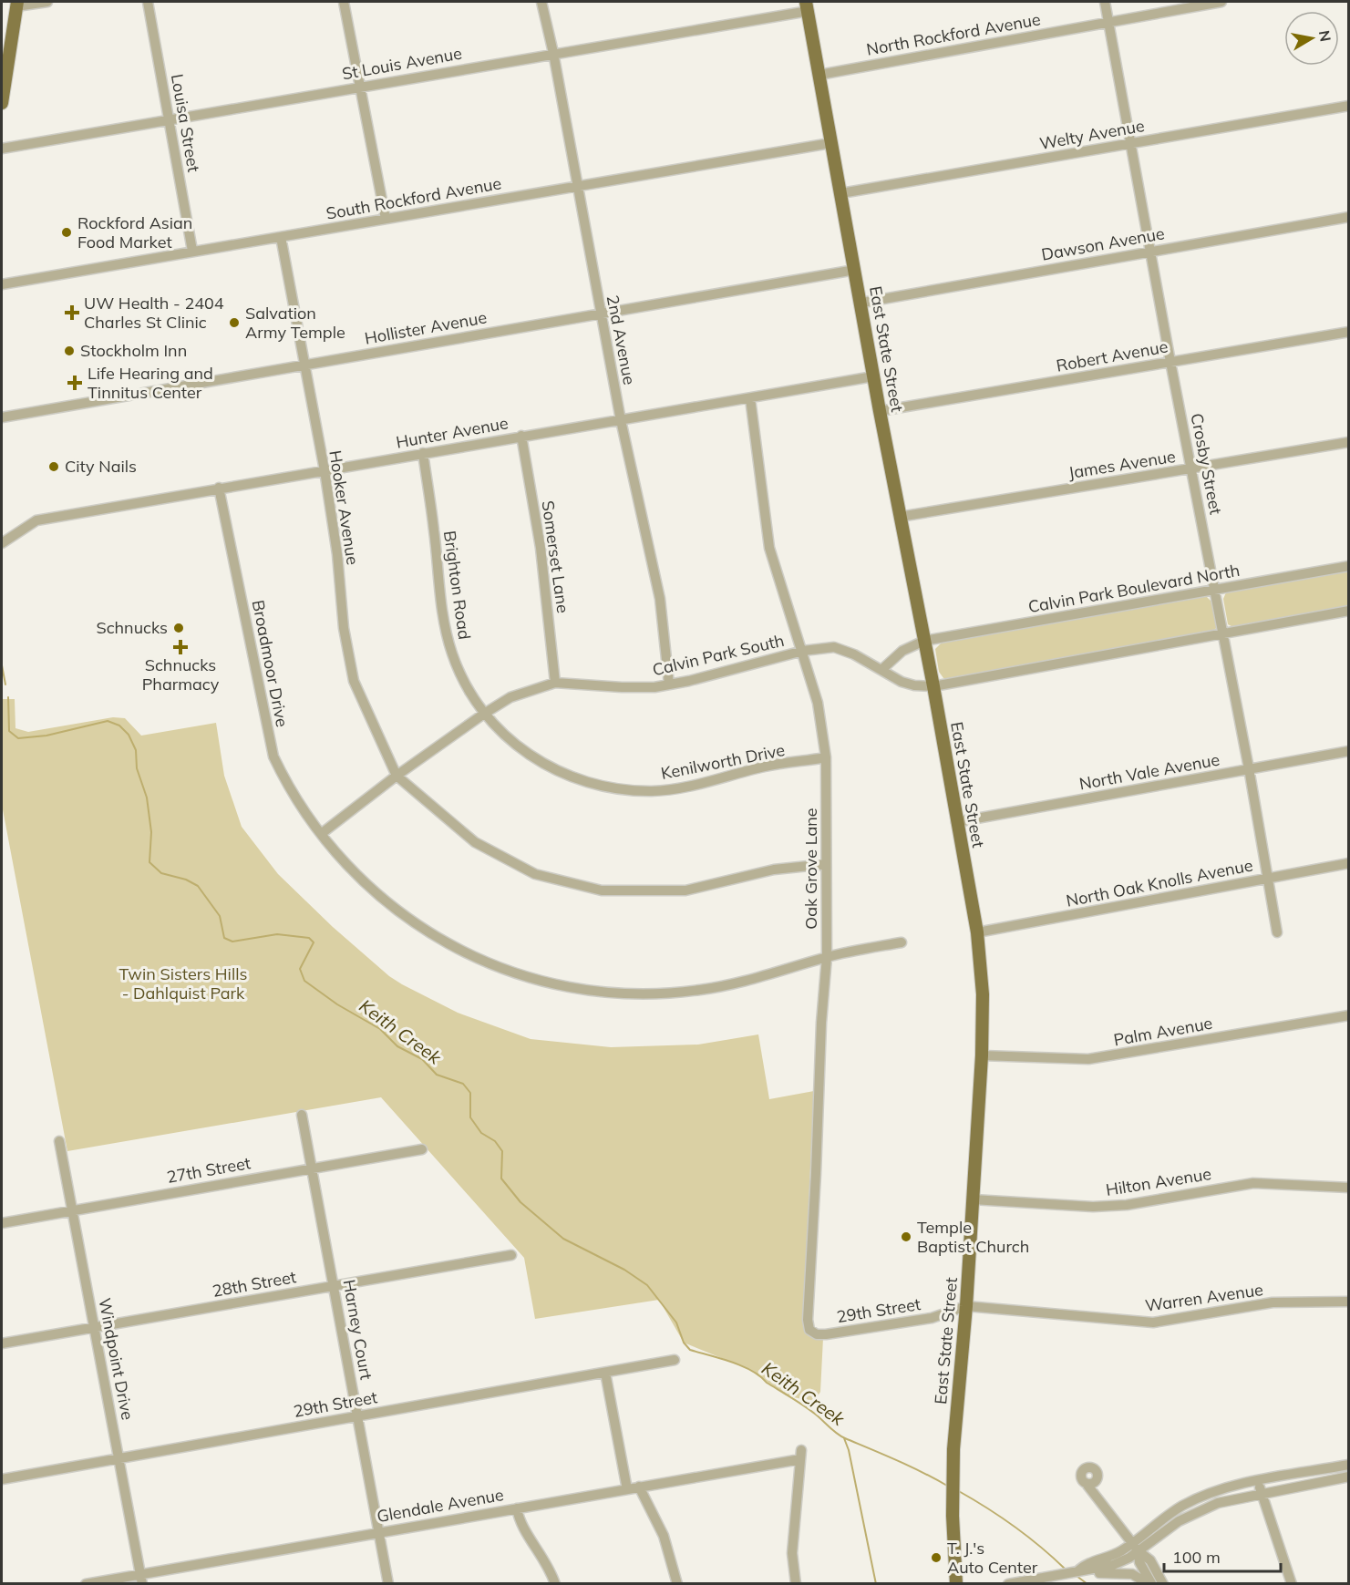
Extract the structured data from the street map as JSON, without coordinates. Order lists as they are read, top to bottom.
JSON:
{
  "streets": {
    "main road": ["East State Street"],
    "street": [
      "North Rockford Avenue",
      "St Louis Avenue",
      "Louisa Street",
      "Welty Avenue",
      "South Rockford Avenue",
      "Dawson Avenue",
      "Hollister Avenue",
      "2nd Avenue",
      "Robert Avenue",
      "Hunter Avenue",
      "Crosby Street",
      "James Avenue",
      "Hooker Avenue",
      "Somerset Lane",
      "Brighton Road",
      "Calvin Park Boulevard North",
      "Calvin Park South",
      "Broadmoor Drive",
      "Kenilworth Drive",
      "North Vale Avenue",
      "Oak Grove Lane",
      "North Oak Knolls Avenue",
      "Palm Avenue",
      "27th Street",
      "Hilton Avenue",
      "28th Street",
      "Warren Avenue",
      "29th Street",
      "Harney Court",
      "Windpoint Drive",
      "Glendale Avenue"
    ]
  },
  "crossings": [
    ["North Rockford Avenue", "East State Street"],
    ["North Rockford Avenue", "Crosby Street"],
    ["St Louis Avenue", "Louisa Street"],
    ["St Louis Avenue", "2nd Avenue"],
    ["St Louis Avenue", "East State Street"],
    ["Louisa Street", "South Rockford Avenue"],
    ["Welty Avenue", "East State Street"],
    ["Welty Avenue", "Crosby Street"],
    ["South Rockford Avenue", "2nd Avenue"],
    ["South Rockford Avenue", "East State Street"],
    ["South Rockford Avenue", "Hooker Avenue"],
    ["Dawson Avenue", "East State Street"],
    ["Dawson Avenue", "Crosby Street"],
    ["Hollister Avenue", "2nd Avenue"],
    ["Hollister Avenue", "East State Street"],
    ["Hollister Avenue", "Hooker Avenue"],
    ["2nd Avenue", "Hunter Avenue"],
    ["2nd Avenue", "Calvin Park South"],
    ["East State Street", "Robert Avenue"],
    ["East State Street", "Hunter Avenue"],
    ["East State Street", "James Avenue"],
    ["East State Street", "Calvin Park Boulevard North"],
    ["East State Street", "Calvin Park South"],
    ["East State Street", "North Vale Avenue"],
    ["East State Street", "North Oak Knolls Avenue"],
    ["East State Street", "Palm Avenue"],
    ["East State Street", "Hilton Avenue"],
    ["East State Street", "Warren Avenue"],
    ["East State Street", "29th Street"],
    ["Robert Avenue", "Crosby Street"],
    ["Hunter Avenue", "Hooker Avenue"],
    ["Hunter Avenue", "Somerset Lane"],
    ["Hunter Avenue", "Brighton Road"],
    ["Hunter Avenue", "Broadmoor Drive"],
    ["Hunter Avenue", "Oak Grove Lane"],
    ["Crosby Street", "James Avenue"],
    ["Crosby Street", "Calvin Park Boulevard North"],
    ["Crosby Street", "North Vale Avenue"],
    ["Crosby Street", "North Oak Knolls Avenue"],
    ["Hooker Avenue", "Calvin Park South"],
    ["Somerset Lane", "Calvin Park South"],
    ["Brighton Road", "Calvin Park South"],
    ["Brighton Road", "Kenilworth Drive"],
    ["Calvin Park South", "Broadmoor Drive"],
    ["Calvin Park South", "Kenilworth Drive"],
    ["Calvin Park South", "Oak Grove Lane"],
    ["Broadmoor Drive", "Oak Grove Lane"],
    ["Kenilworth Drive", "Oak Grove Lane"],
    ["Oak Grove Lane", "29th Street"],
    ["27th Street", "Harney Court"],
    ["27th Street", "Windpoint Drive"],
    ["28th Street", "Harney Court"],
    ["28th Street", "Windpoint Drive"],
    ["Warren Avenue", "29th Street"],
    ["29th Street", "Harney Court"],
    ["29th Street", "Windpoint Drive"],
    ["Harney Court", "Glendale Avenue"],
    ["Windpoint Drive", "Glendale Avenue"]
  ],
  "water": ["Keith Creek"],
  "parks": ["Twin Sisters Hills - Dahlquist Park"],
  "places": {
    "other": [
      "Rockford Asian Food Market",
      "Salvation Army Temple",
      "Stockholm Inn",
      "City Nails",
      "Schnucks",
      "Temple Baptist Church",
      "T. J.'s Auto Center"
    ],
    "health": ["UW Health - 2404 Charles St Clinic", "Life Hearing and Tinnitus Center", "Schnucks Pharmacy"]
  },
  "scale_bar": "100 m",
  "north": "right"
}
